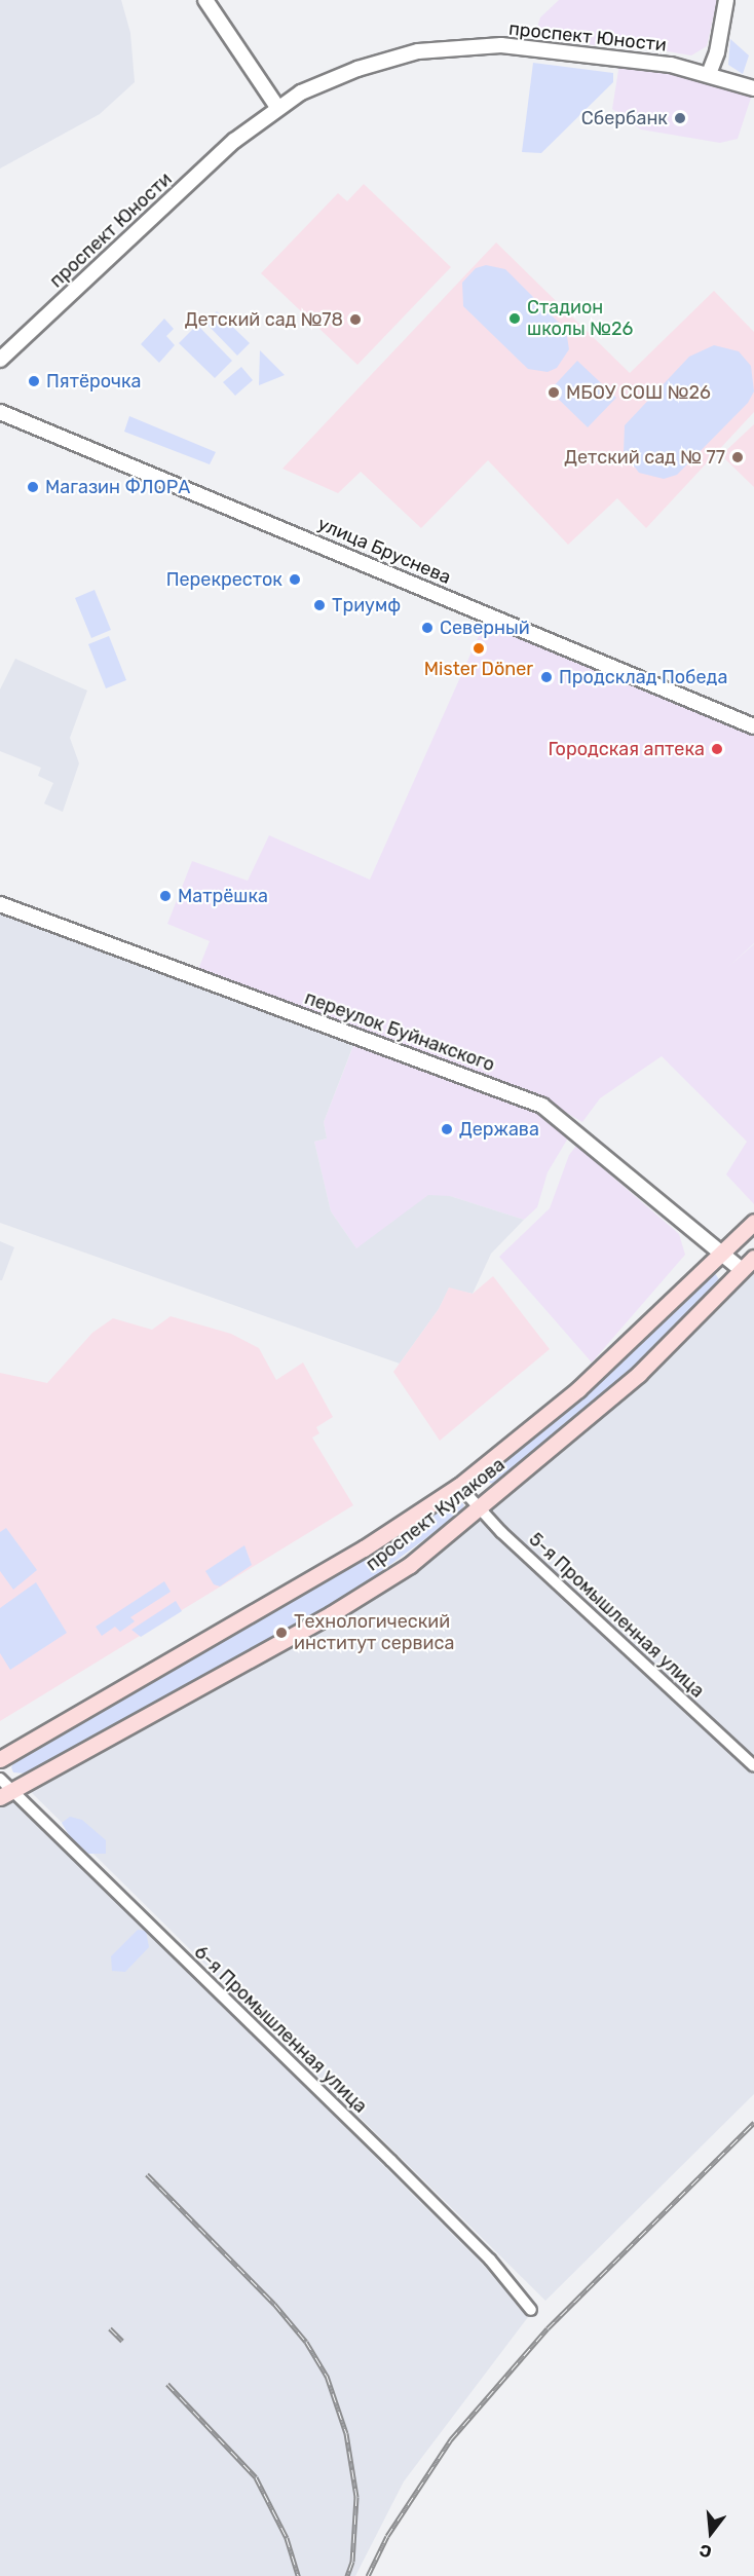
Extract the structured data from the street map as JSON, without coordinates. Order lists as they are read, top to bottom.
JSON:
{
  "streets": {
    "main road": ["проспект Кулакова"],
    "street": [
      "проспект Юности",
      "улица Бруснева",
      "переулок Буйнакского",
      "5-я Промышленная улица",
      "6-я Промышленная улица"
    ]
  },
  "crossings": [
    ["переулок Буйнакского", "проспект Кулакова"],
    ["проспект Кулакова", "5-я Промышленная улица"],
    ["проспект Кулакова", "6-я Промышленная улица"]
  ],
  "places": [
    "Сбербанк",
    "Стадион школы №26",
    "Детский сад №78",
    "Пятёрочка",
    "МБОУ СОШ №26",
    "Детский сад № 77",
    "Магазин ФЛОРА",
    "Перекресток",
    "Триумф",
    "Северный",
    "Mister Döner",
    "Продсклад Победа",
    "Городская аптека",
    "Матрёшка",
    "Держава",
    "Технологический институт сервиса"
  ],
  "north": "bottom"
}
